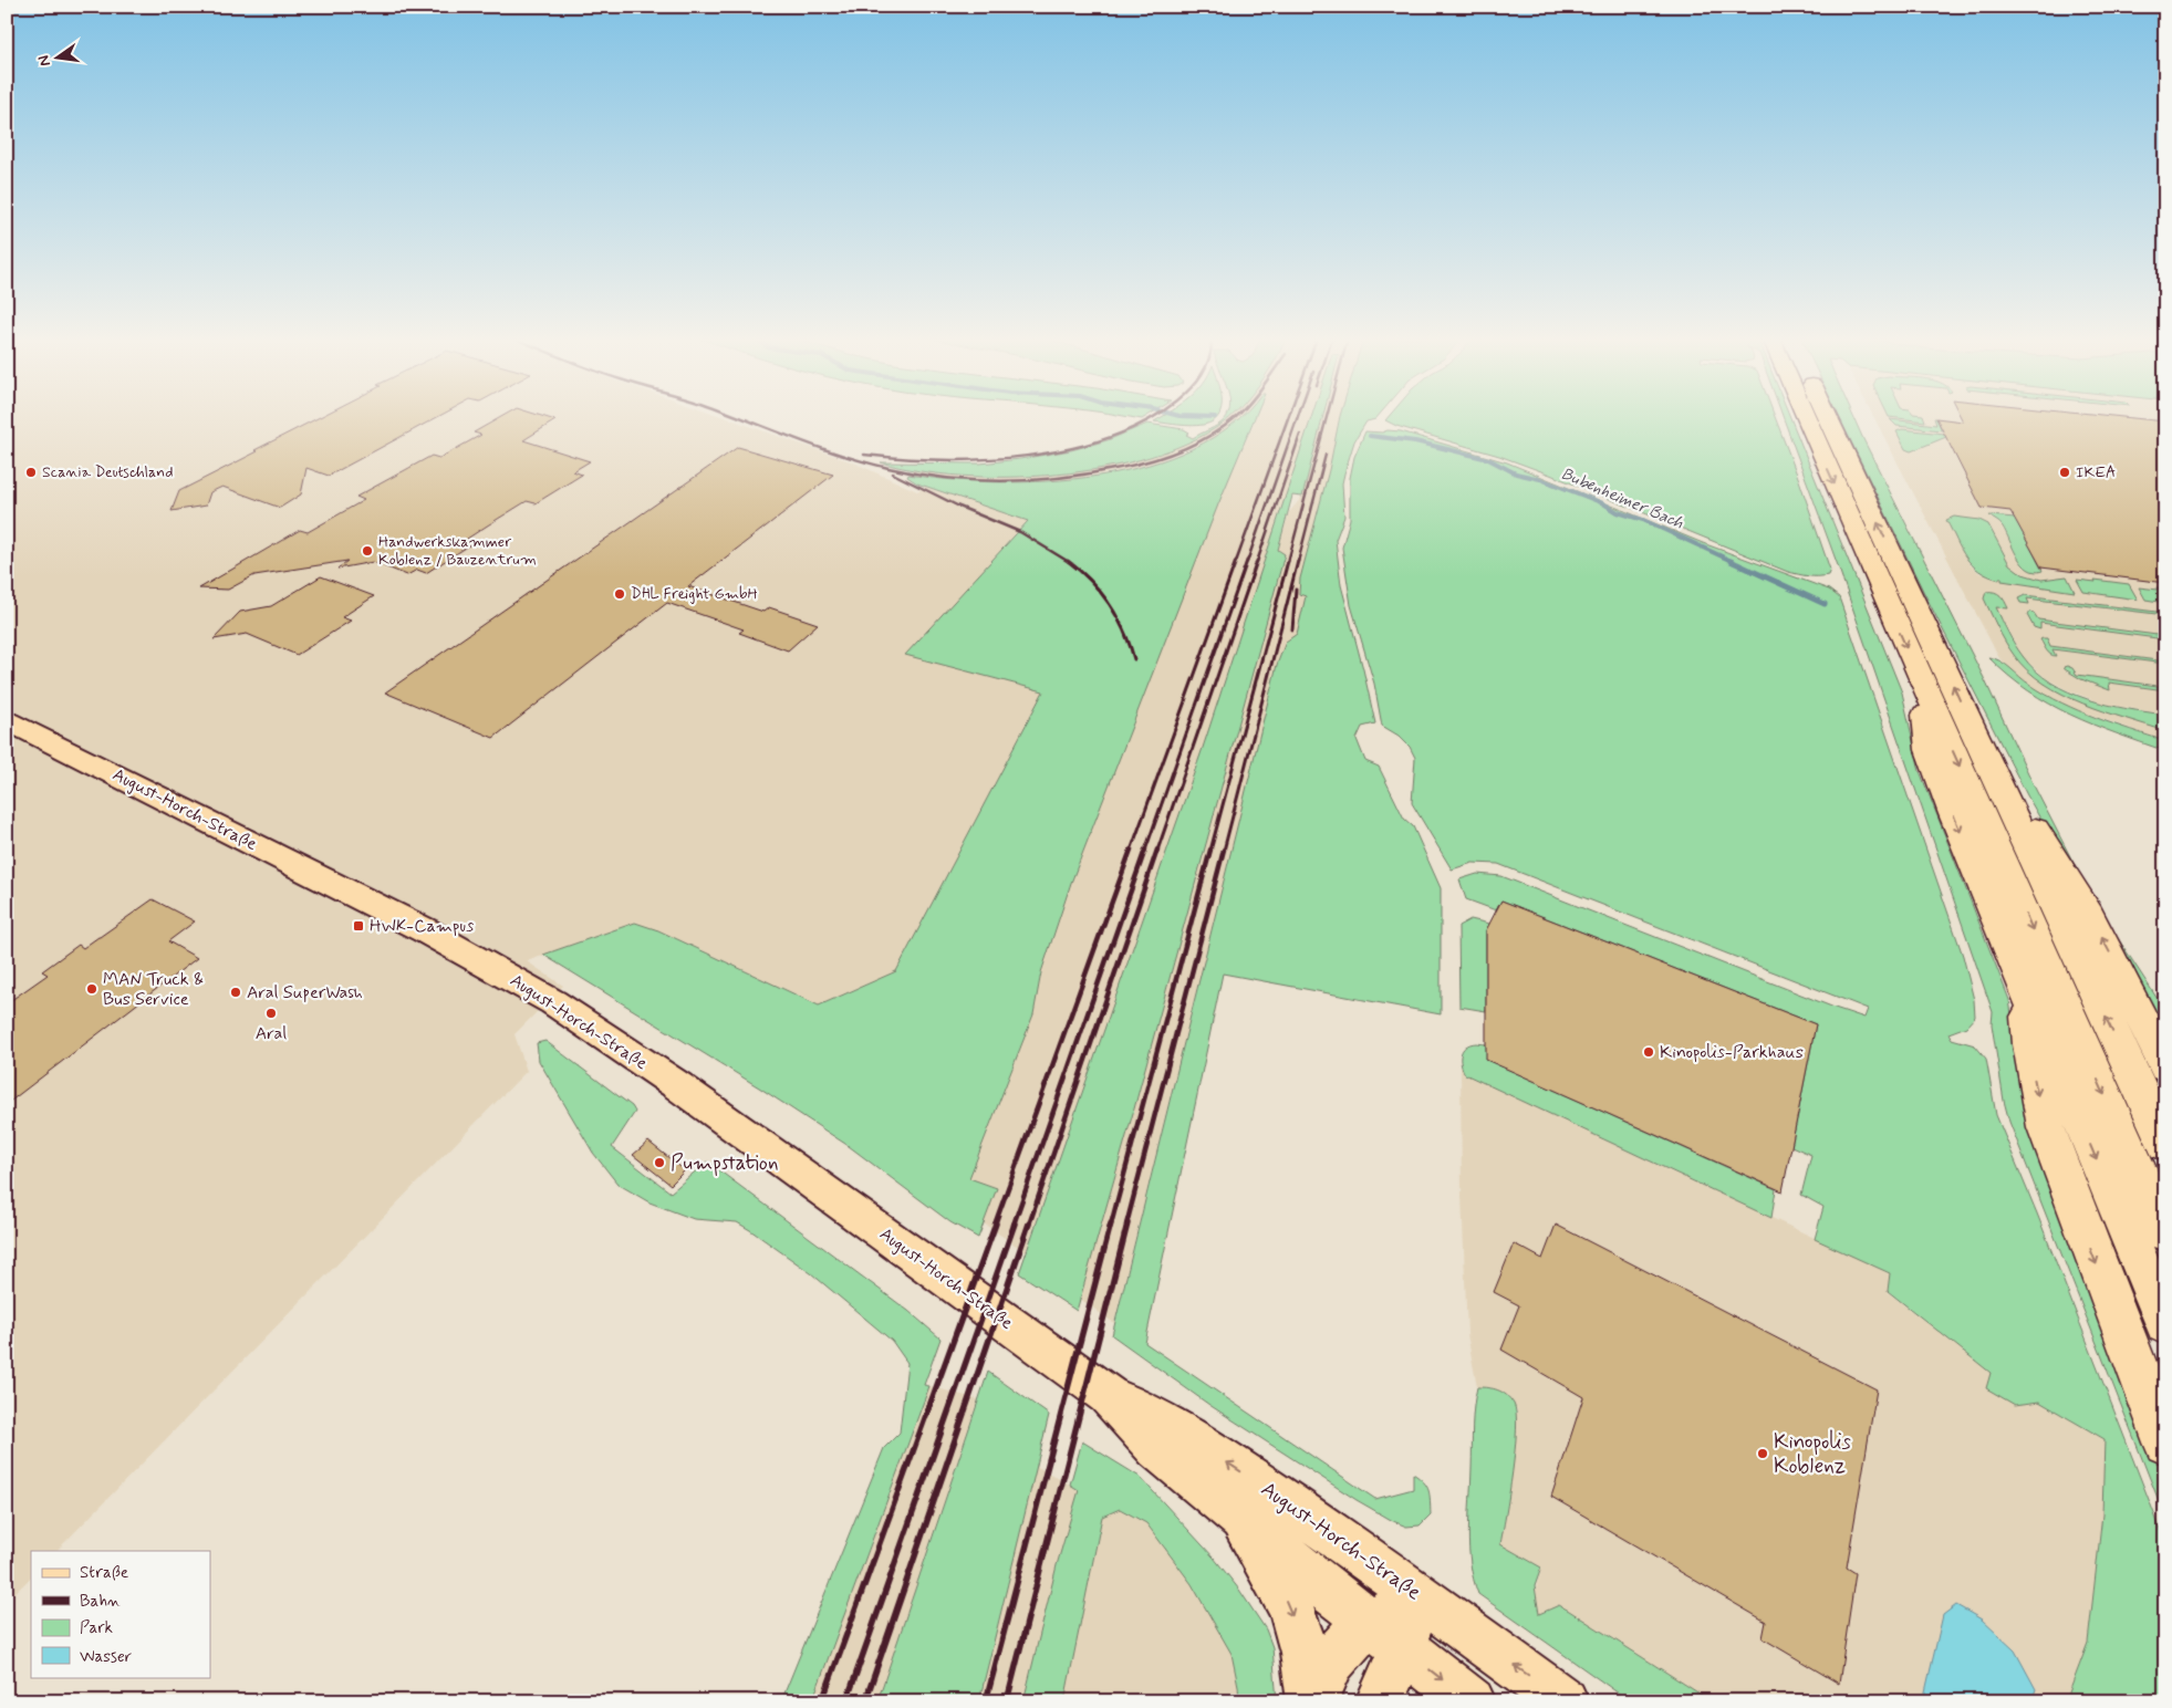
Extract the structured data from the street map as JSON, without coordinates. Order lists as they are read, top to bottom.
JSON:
{
  "streets": {
    "main road": ["August-Horch-Straße"]
  },
  "water": ["Bubenheimer Bach"],
  "places": {
    "other": [
      "Scania Deutschland",
      "IKEA",
      "Handwerkskammer Koblenz / Bauzentrum",
      "DHL Freight GmbH",
      "MAN Truck & Bus Service",
      "Aral SuperWash",
      "Aral",
      "Kinopolis-Parkhaus",
      "Pumpstation",
      "Kinopolis Koblenz"
    ],
    "transit": ["HWK-Campus"]
  },
  "legend": [
    "Straße",
    "Bahn",
    "Park",
    "Wasser"
  ],
  "north": "left"
}
